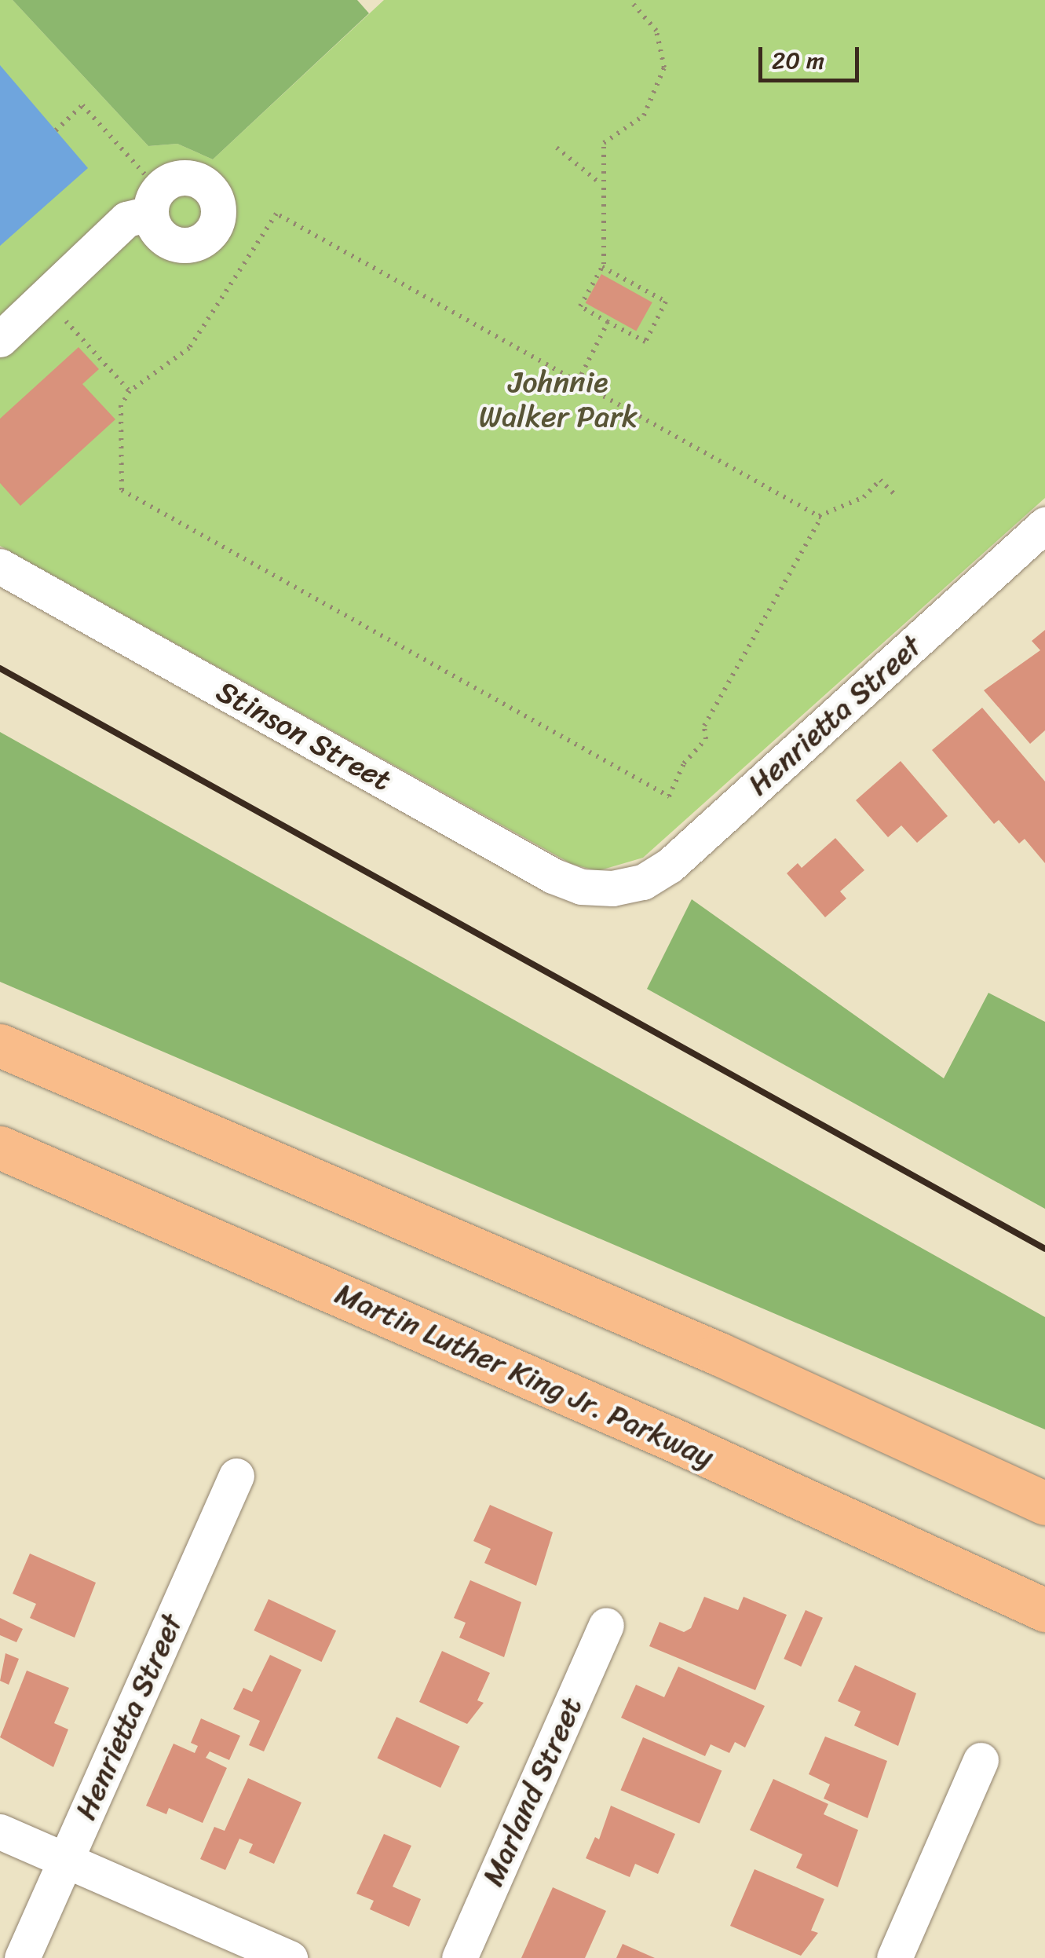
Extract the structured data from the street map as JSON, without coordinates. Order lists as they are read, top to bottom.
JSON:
{
  "streets": {
    "highway": ["Martin Luther King Jr. Parkway"],
    "street": ["Henrietta Street", "Stinson Street", "Marland Street"]
  },
  "crossings": [
    ["Henrietta Street", "Stinson Street"]
  ],
  "parks": ["Johnnie Walker Park"],
  "scale_bar": "20 m"
}
